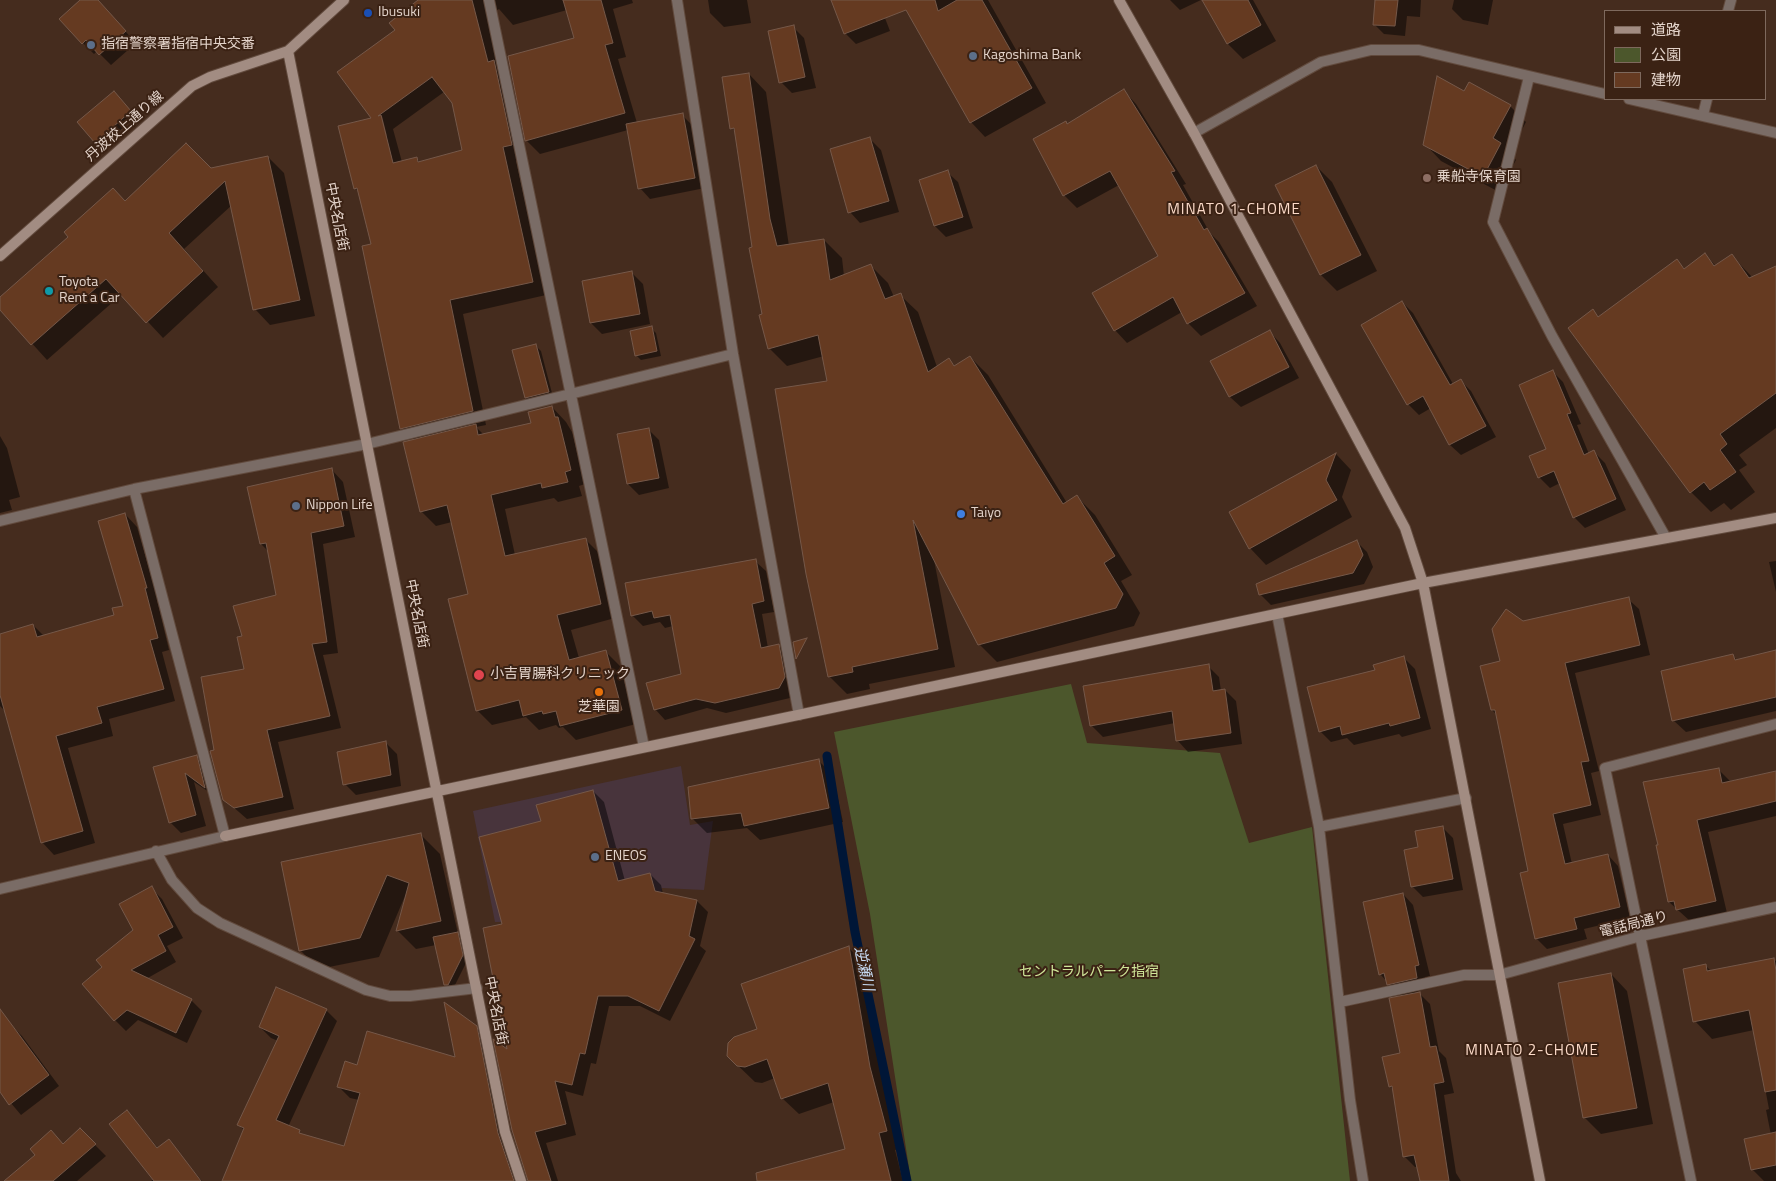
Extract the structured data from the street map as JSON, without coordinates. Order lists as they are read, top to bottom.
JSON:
{
  "streets": {
    "street": ["丹波校上通り線", "中央名店街", "電話局通り"]
  },
  "crossings": [
    ["丹波校上通り線", "中央名店街"]
  ],
  "districts": ["MINATO 1-CHOME", "MINATO 2-CHOME"],
  "water": ["逆瀬川"],
  "parks": ["セントラルパーク指宿"],
  "places": [
    "Ibusuki",
    "指宿警察署指宿中央交番",
    "Kagoshima Bank",
    "乗船寺保育園",
    "Toyota Rent a Car",
    "Nippon Life",
    "Taiyo",
    "小吉胃腸科クリニック",
    "芝華園",
    "ENEOS"
  ],
  "legend": ["道路", "公園", "建物"]
}
